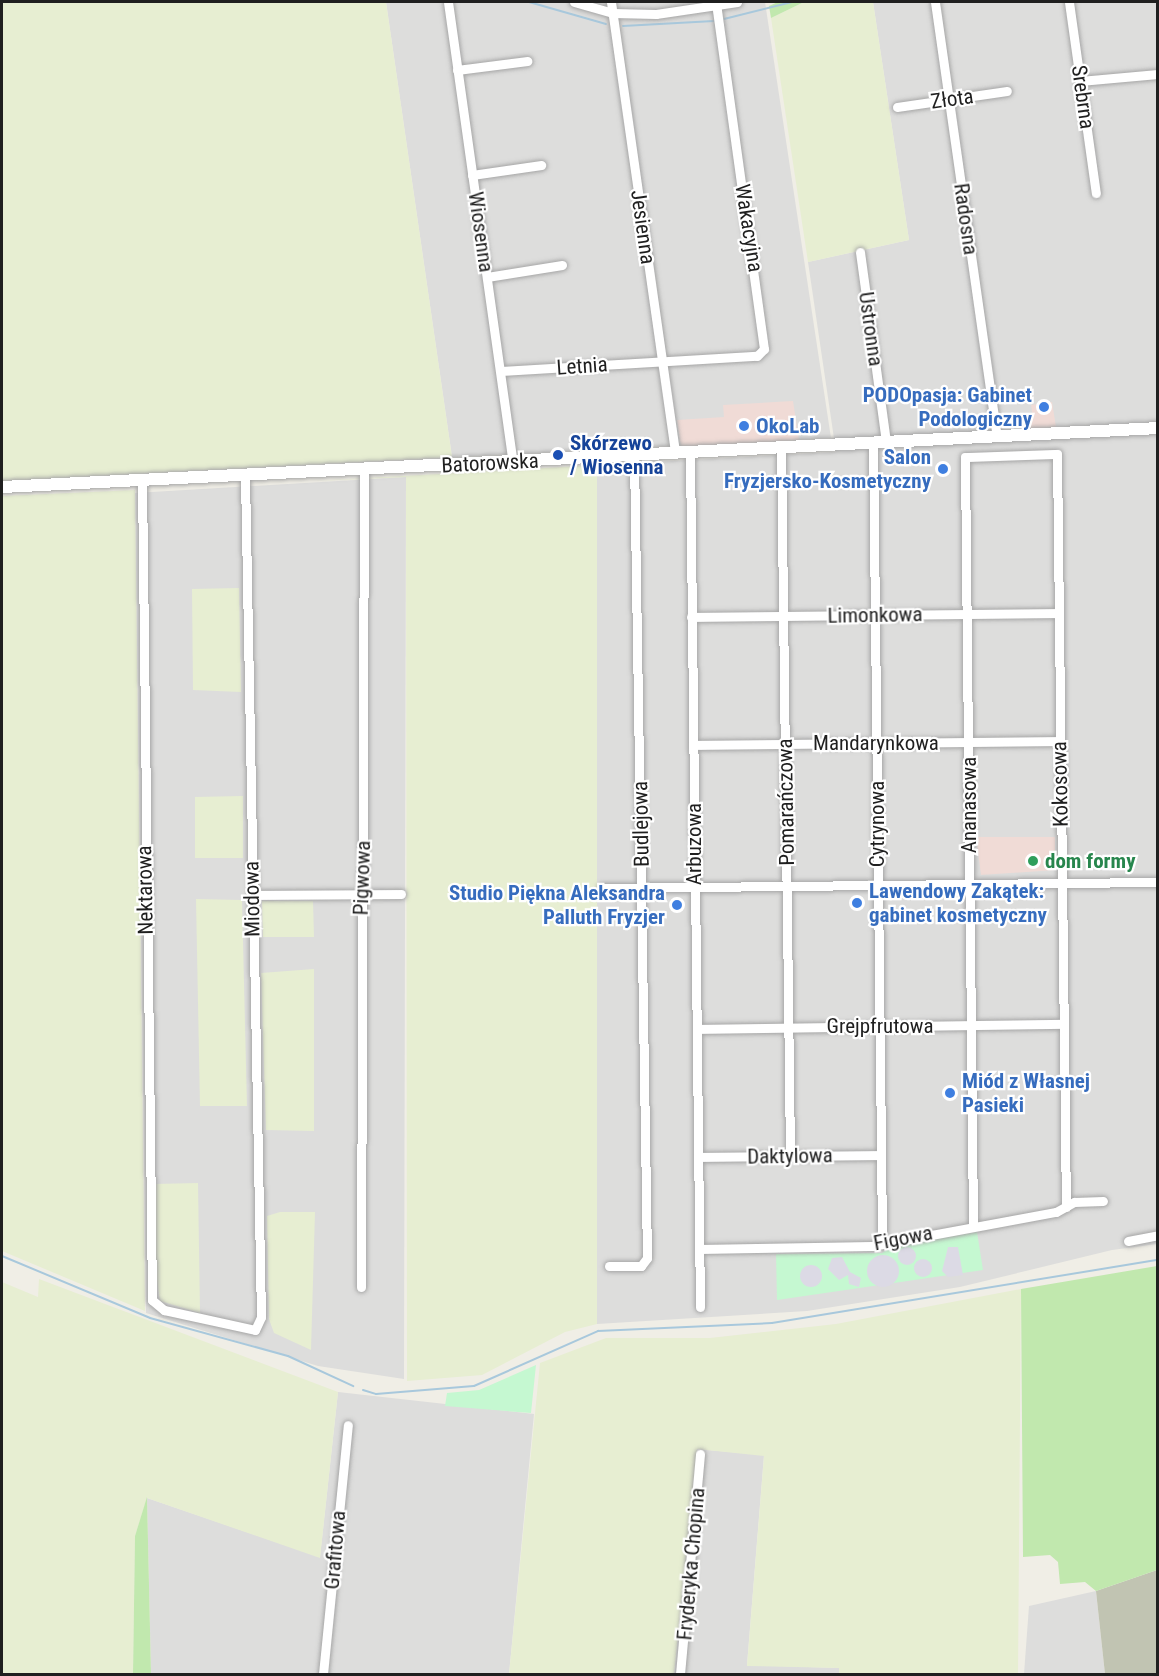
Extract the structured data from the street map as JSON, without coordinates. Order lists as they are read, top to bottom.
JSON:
{
  "streets": {
    "street": [
      "Srebrna",
      "Złota",
      "Radosna",
      "Jesienna",
      "Wakacyjna",
      "Wiosenna",
      "Ustronna",
      "Letnia",
      "Batorowska",
      "Limonkowa",
      "Mandarynkowa",
      "Kokosowa",
      "Pomarańczowa",
      "Ananasowa",
      "Budlejowa",
      "Cytrynowa",
      "Arbuzowa",
      "Pigwowa",
      "Nektarowa",
      "Miodowa",
      "Grejpfrutowa",
      "Daktylowa",
      "Figowa",
      "Grafitowa",
      "Fryderyka Chopina"
    ]
  },
  "crossings": [
    ["Złota", "Radosna"],
    ["Radosna", "Batorowska"],
    ["Jesienna", "Wakacyjna"],
    ["Jesienna", "Letnia"],
    ["Jesienna", "Batorowska"],
    ["Wakacyjna", "Letnia"],
    ["Wiosenna", "Letnia"],
    ["Wiosenna", "Batorowska"],
    ["Ustronna", "Batorowska"],
    ["Ustronna", "Cytrynowa"],
    ["Batorowska", "Pomarańczowa"],
    ["Batorowska", "Budlejowa"],
    ["Batorowska", "Cytrynowa"],
    ["Batorowska", "Arbuzowa"],
    ["Batorowska", "Pigwowa"],
    ["Batorowska", "Nektarowa"],
    ["Batorowska", "Miodowa"],
    ["Limonkowa", "Kokosowa"],
    ["Limonkowa", "Pomarańczowa"],
    ["Limonkowa", "Ananasowa"],
    ["Limonkowa", "Cytrynowa"],
    ["Limonkowa", "Arbuzowa"],
    ["Mandarynkowa", "Kokosowa"],
    ["Mandarynkowa", "Pomarańczowa"],
    ["Mandarynkowa", "Ananasowa"],
    ["Mandarynkowa", "Cytrynowa"],
    ["Mandarynkowa", "Arbuzowa"],
    ["Kokosowa", "Ananasowa"],
    ["Kokosowa", "Grejpfrutowa"],
    ["Kokosowa", "Figowa"],
    ["Pomarańczowa", "Grejpfrutowa"],
    ["Pomarańczowa", "Daktylowa"],
    ["Ananasowa", "Grejpfrutowa"],
    ["Ananasowa", "Figowa"],
    ["Cytrynowa", "Grejpfrutowa"],
    ["Cytrynowa", "Daktylowa"],
    ["Cytrynowa", "Figowa"],
    ["Arbuzowa", "Grejpfrutowa"],
    ["Arbuzowa", "Daktylowa"],
    ["Arbuzowa", "Figowa"],
    ["Nektarowa", "Miodowa"]
  ],
  "places": [
    "PODOpasja: Gabinet Podologiczny",
    "OkoLab",
    "Skórzewo / Wiosenna",
    "Salon Fryzjersko-Kosmetyczny",
    "dom formy",
    "Lawendowy Zakątek: gabinet kosmetyczny",
    "Studio Piękna Aleksandra Palluth Fryzjer",
    "Miód z Własnej Pasieki"
  ]
}
